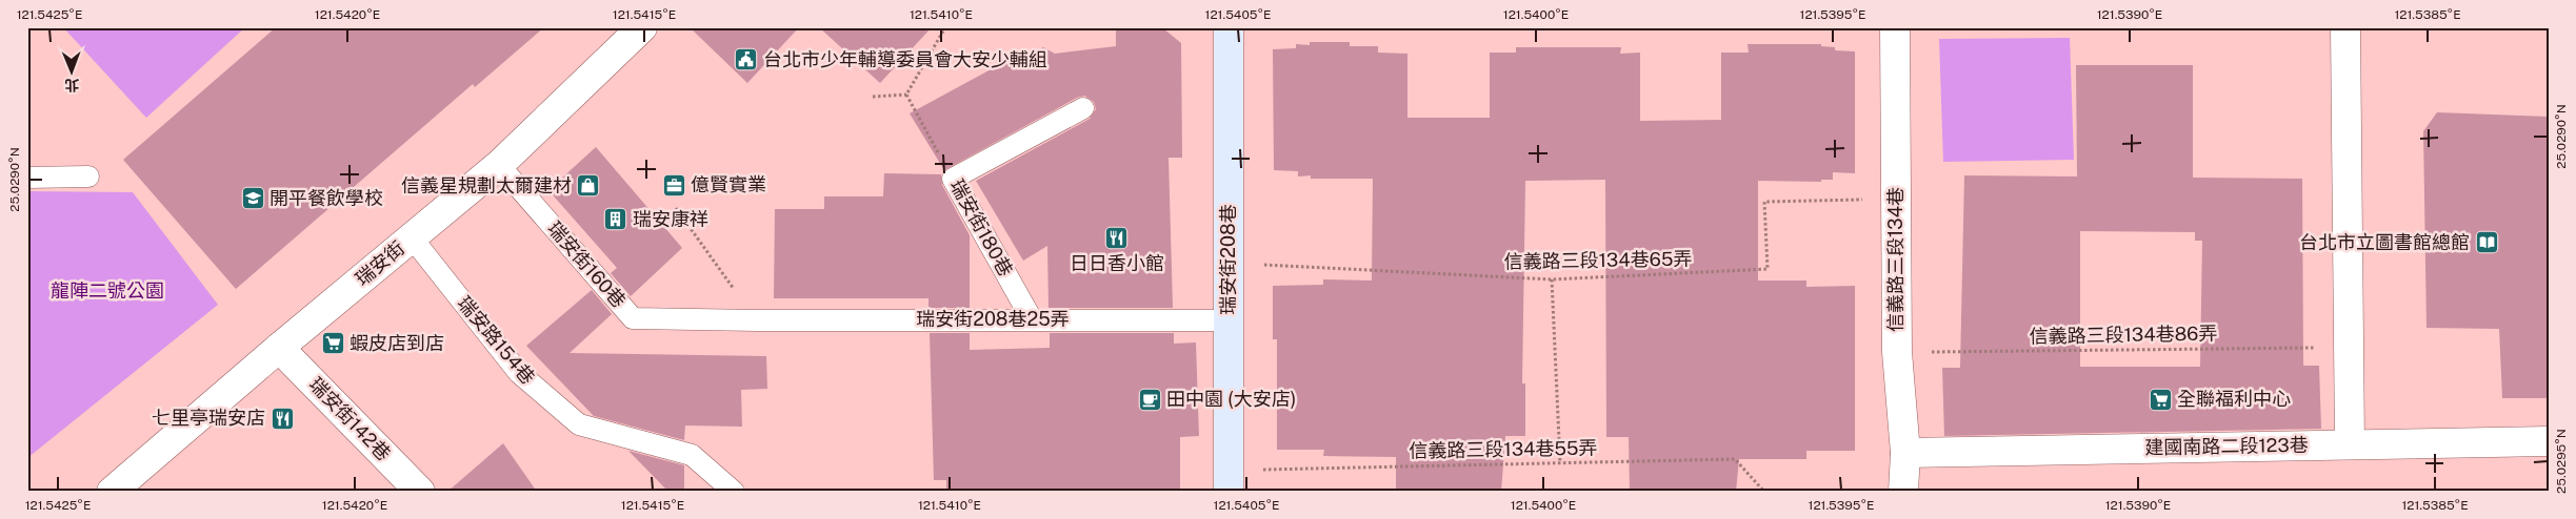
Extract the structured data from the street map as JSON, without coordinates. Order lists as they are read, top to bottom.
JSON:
{
  "streets": {
    "street": [
      "瑞安街208巷",
      "信義路三段134巷",
      "瑞安街",
      "瑞安街142巷",
      "建國南路二段123巷"
    ],
    "lane": [
      "瑞安街180巷",
      "瑞安街160巷",
      "瑞安街208巷25弄",
      "瑞安路154巷"
    ],
    "path": ["信義路三段134巷65弄", "信義路三段134巷86弄", "信義路三段134巷55弄"]
  },
  "crossings": [
    ["瑞安街180巷", "瑞安街208巷25弄"],
    ["瑞安街208巷", "信義路三段134巷65弄"],
    ["瑞安街208巷", "瑞安街208巷25弄"],
    ["瑞安街208巷", "信義路三段134巷55弄"],
    ["信義路三段134巷", "信義路三段134巷65弄"],
    ["信義路三段134巷", "信義路三段134巷86弄"],
    ["信義路三段134巷", "建國南路二段123巷"],
    ["瑞安街", "瑞安街160巷"],
    ["瑞安街", "瑞安路154巷"],
    ["瑞安街", "瑞安街142巷"],
    ["瑞安街160巷", "瑞安街208巷25弄"]
  ],
  "parks": ["龍陣二號公園"],
  "places": {
    "public building": ["台北市少年輔導委員會大安少輔組"],
    "office": ["億賢實業"],
    "shop": ["信義星規劃太爾建材"],
    "school or university": ["開平餐飲學校"],
    "building": ["瑞安康祥"],
    "restaurant": ["日日香小館", "七里亭瑞安店"],
    "library": ["台北市立圖書館總館"],
    "supermarket": ["蝦皮店到店", "全聯福利中心"],
    "cafe": ["田中園 (大安店)"]
  },
  "north": "bottom",
  "coordinates": [
    "121.5425°E",
    "121.5420°E",
    "121.5415°E",
    "121.5410°E",
    "121.5405°E",
    "121.5400°E",
    "121.5395°E",
    "121.5390°E",
    "121.5385°E",
    "25.0290°N",
    "25.0295°N"
  ]
}
